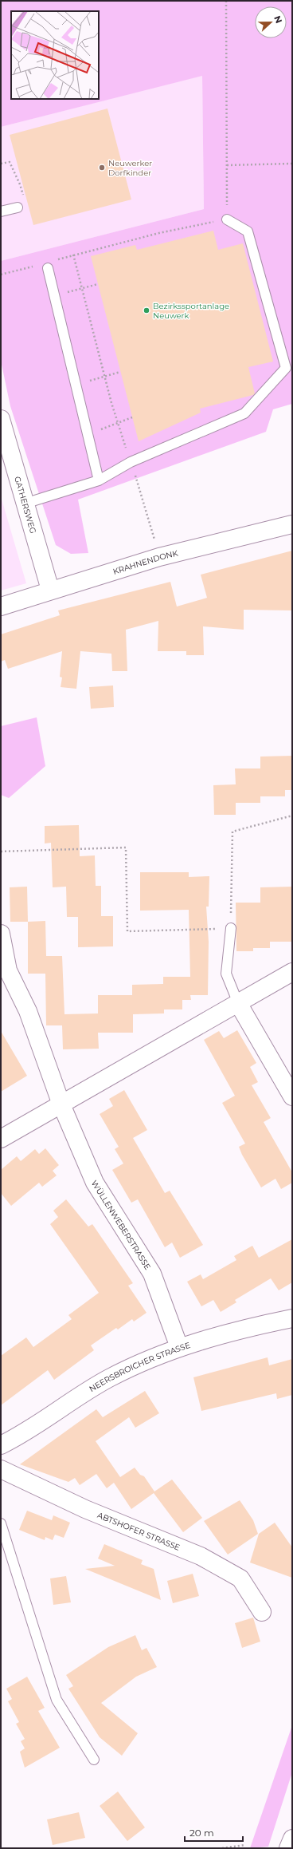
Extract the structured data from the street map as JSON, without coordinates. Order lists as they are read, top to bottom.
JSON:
{
  "streets": {
    "street": [
      "GATHERSWEG",
      "KRAHNENDONK",
      "WÜLLENWEBERSTRASSE",
      "NEERSBROICHER STRASSE",
      "ABTSHOFER STRASSE"
    ]
  },
  "crossings": [
    ["GATHERSWEG", "KRAHNENDONK"],
    ["WÜLLENWEBERSTRASSE", "NEERSBROICHER STRASSE"]
  ],
  "places": ["Neuwerker Dorfkinder", "Bezirkssportanlage Neuwerk"],
  "scale_bar": "20 m",
  "north": "right"
}
